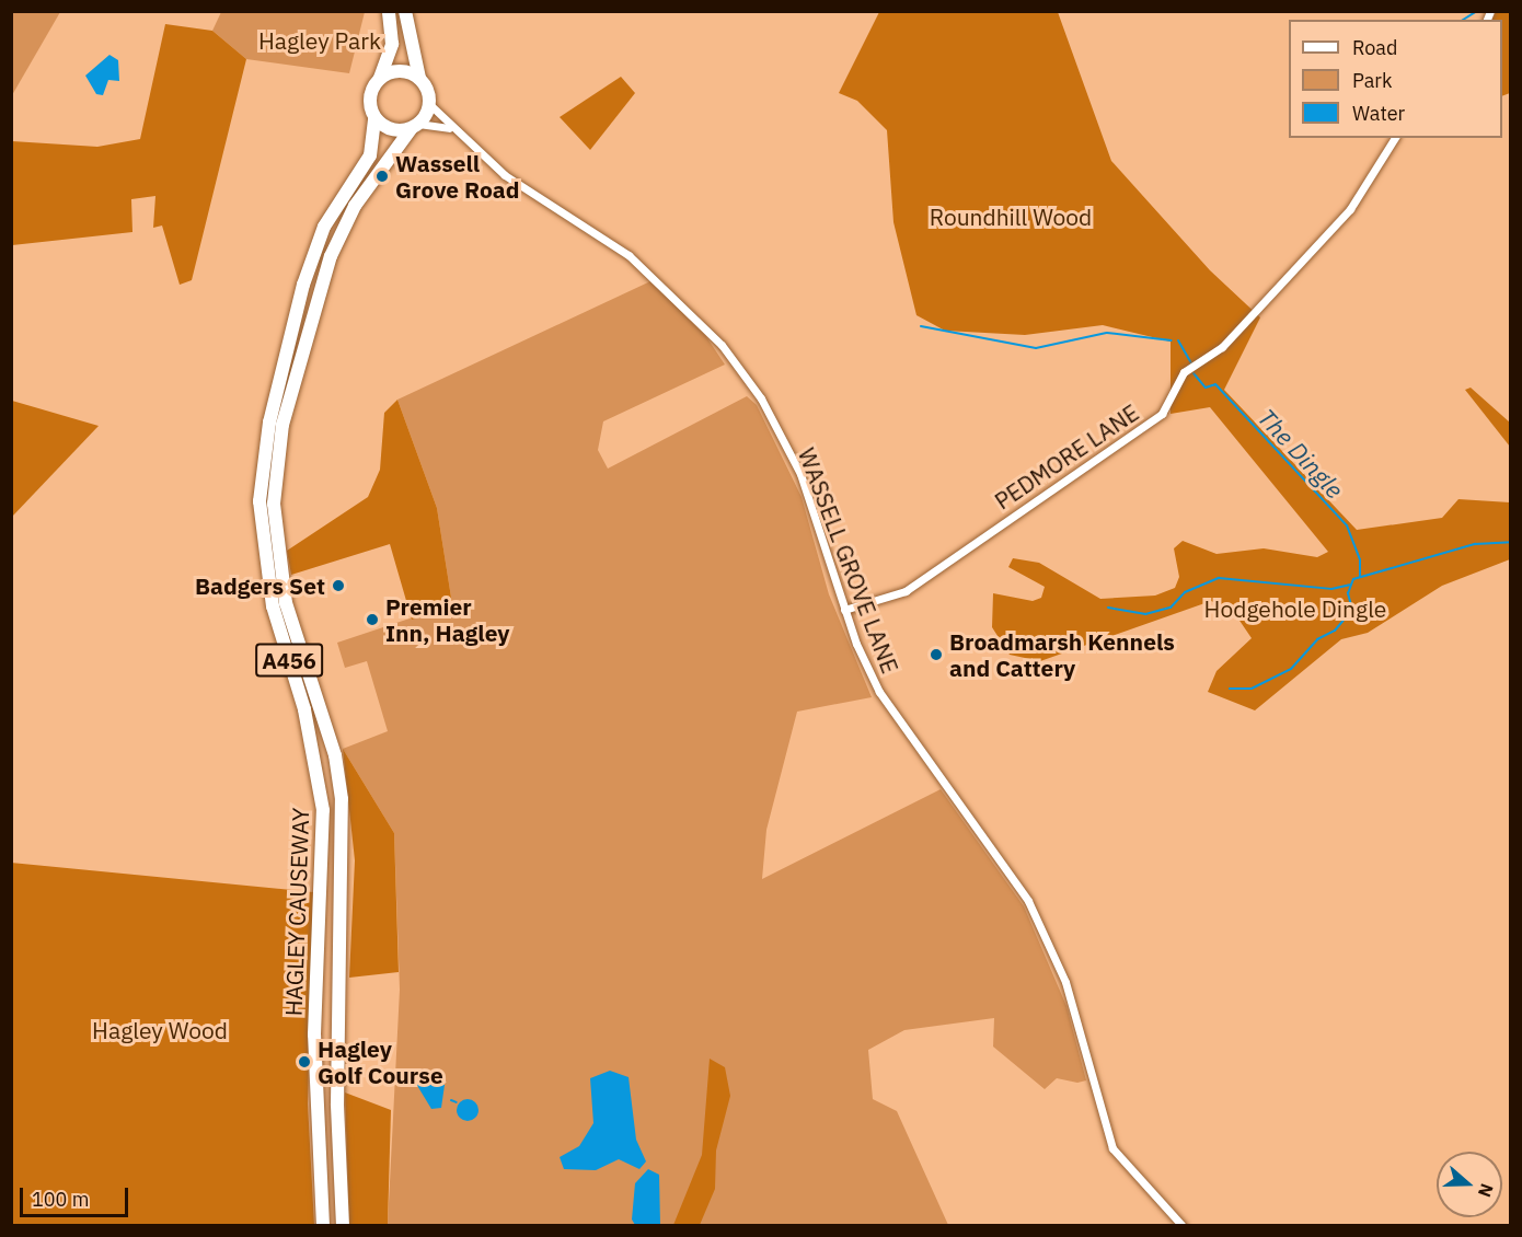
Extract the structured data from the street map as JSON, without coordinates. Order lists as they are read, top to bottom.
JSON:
{
  "streets": {
    "highway": ["A456", "HAGLEY CAUSEWAY"],
    "street": ["PEDMORE LANE", "WASSELL GROVE LANE"]
  },
  "crossings": [
    ["PEDMORE LANE", "WASSELL GROVE LANE"],
    ["WASSELL GROVE LANE", "HAGLEY CAUSEWAY"]
  ],
  "water": ["The Dingle"],
  "parks": [
    "Hagley Park",
    "Roundhill Wood",
    "Hodgehole Dingle",
    "Hagley Wood"
  ],
  "places": [
    "Wassell Grove Road",
    "Badgers Set",
    "Premier Inn, Hagley",
    "Broadmarsh Kennels and Cattery",
    "Hagley Golf Course"
  ],
  "legend": ["Road", "Park", "Water"],
  "scale_bar": "100 m",
  "north": "right"
}
